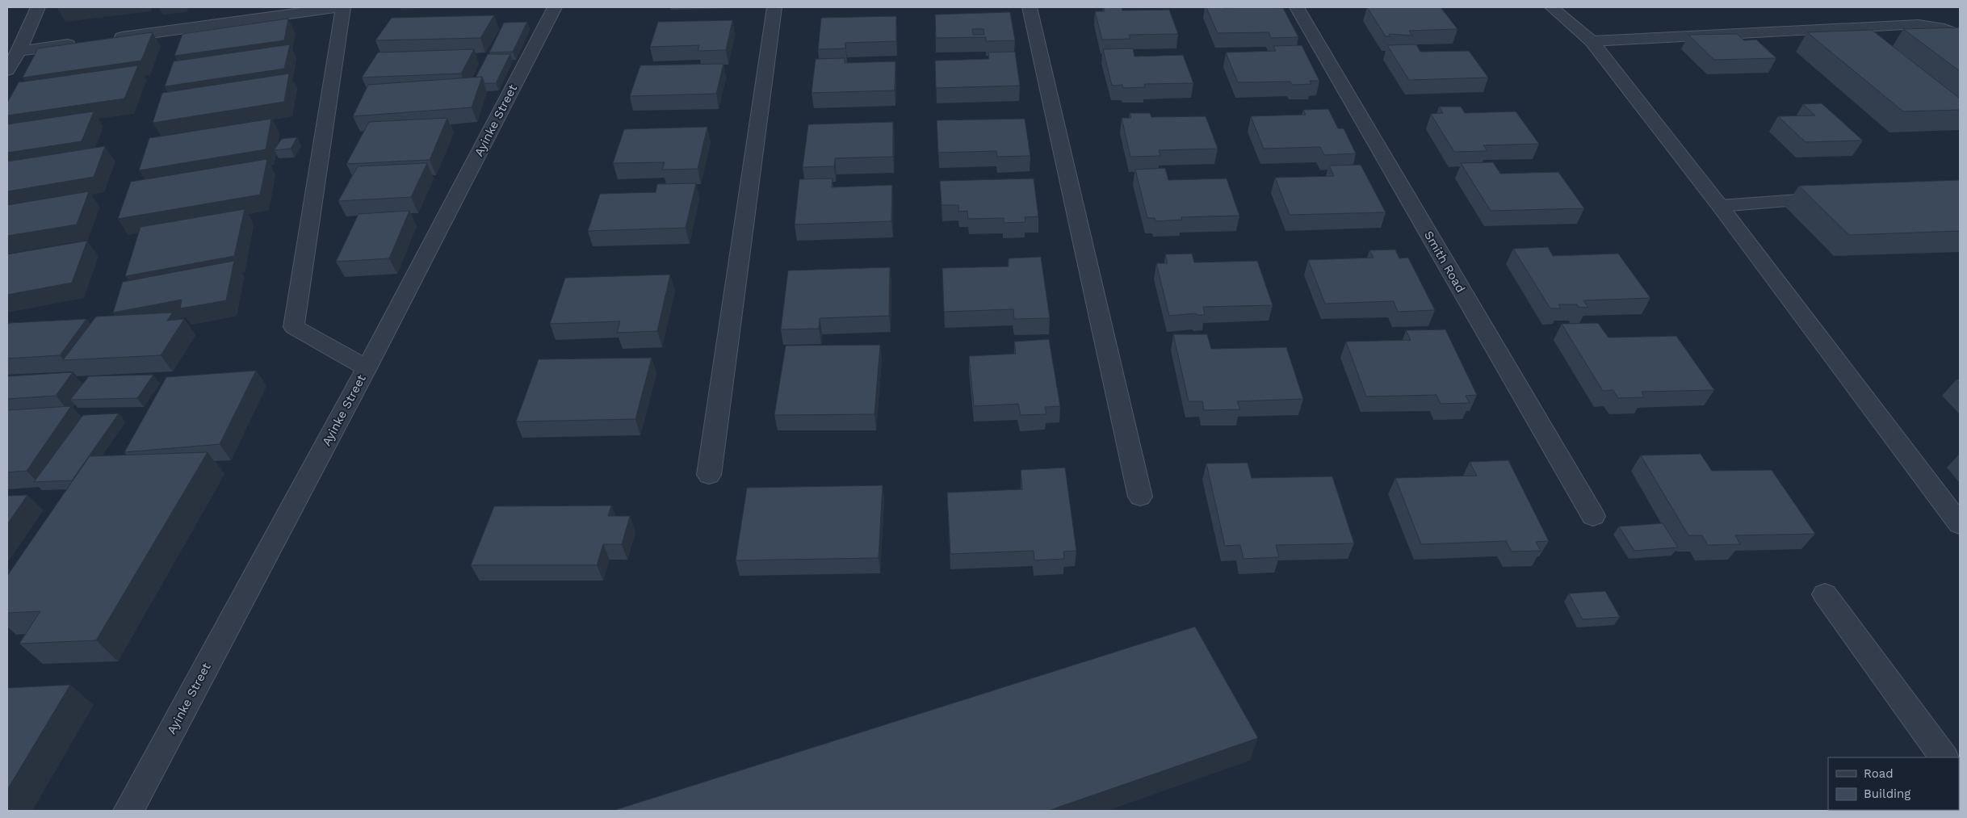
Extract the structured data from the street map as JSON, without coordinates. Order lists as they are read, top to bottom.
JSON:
{
  "streets": {
    "street": ["Ayinke Street", "Smith Road"]
  },
  "legend": ["Road", "Building"]
}
